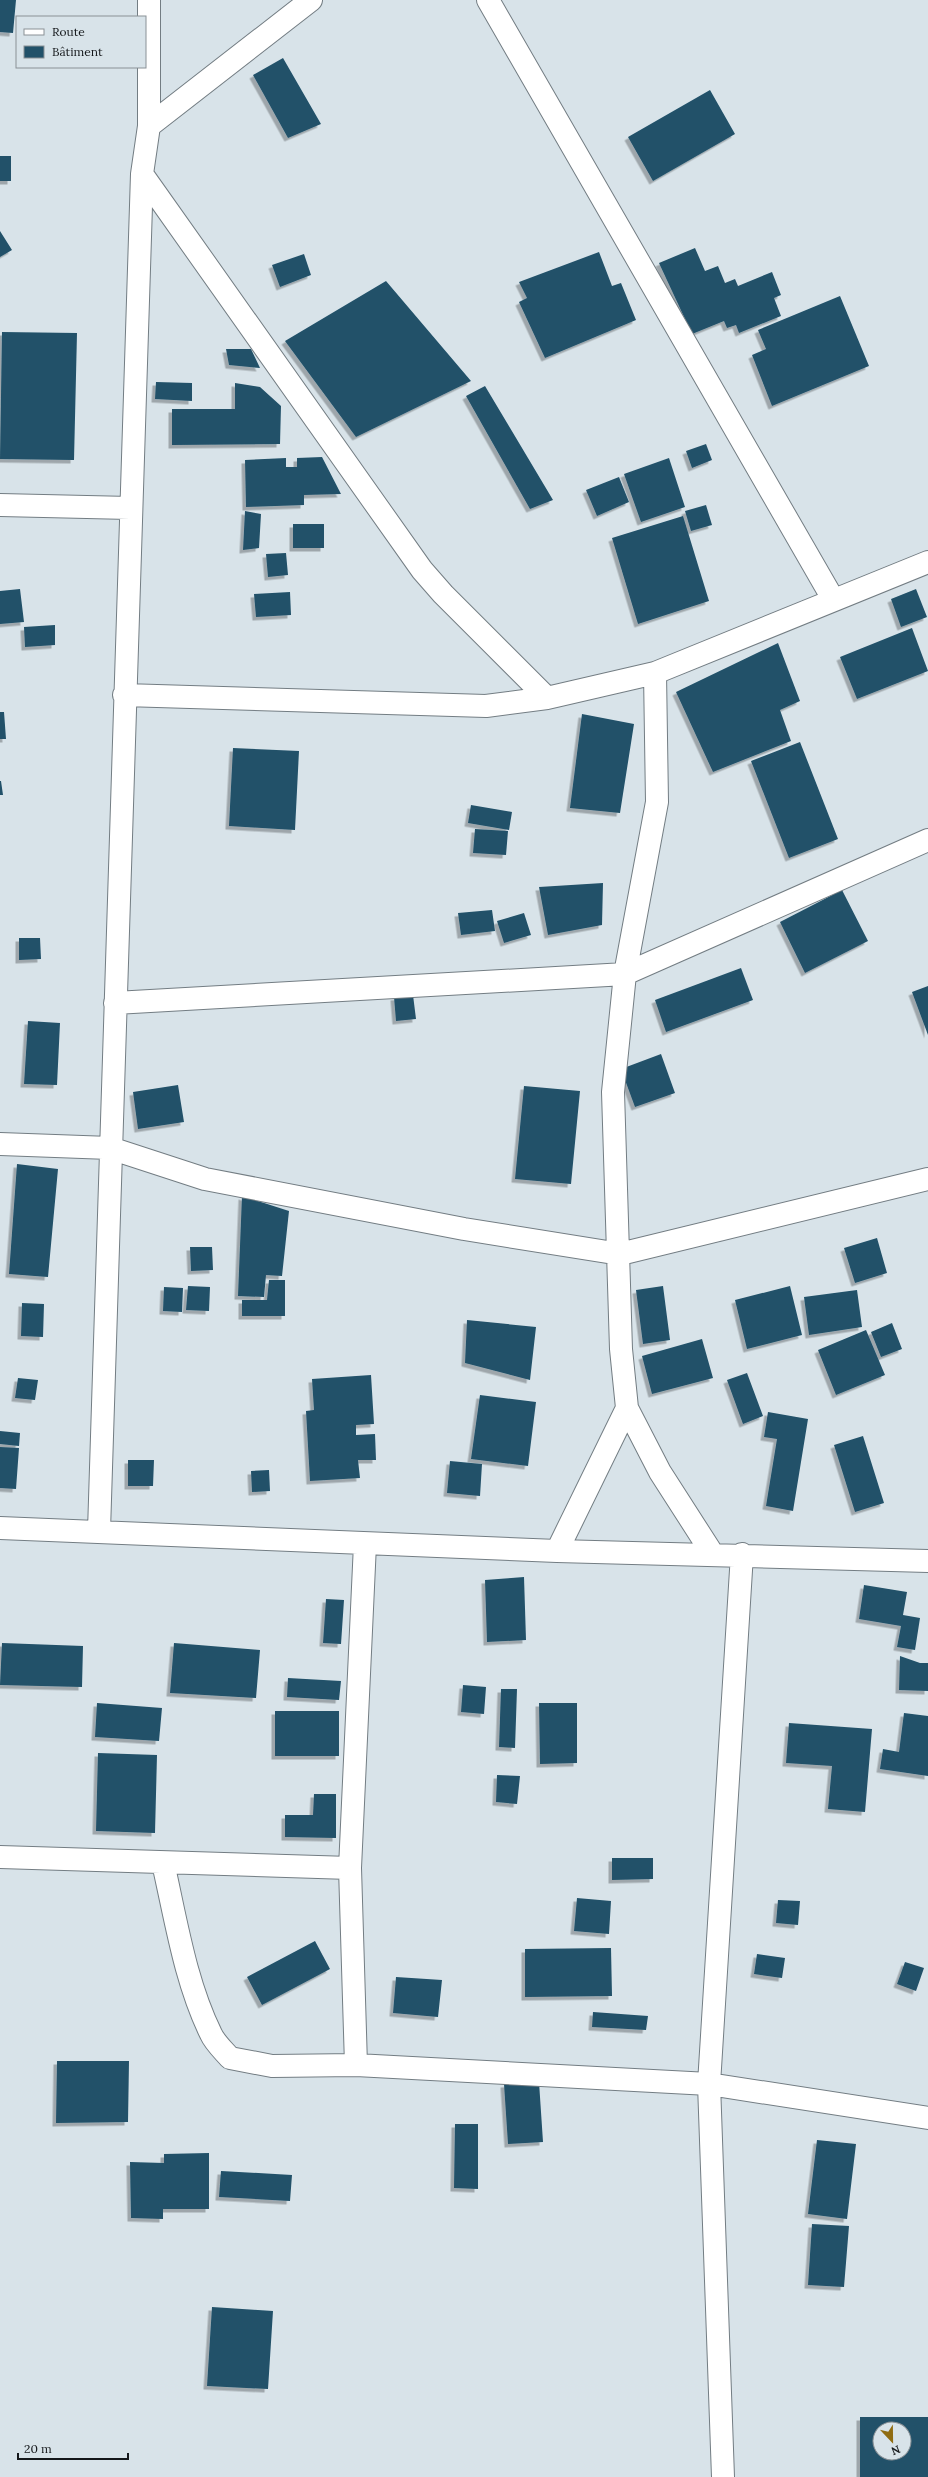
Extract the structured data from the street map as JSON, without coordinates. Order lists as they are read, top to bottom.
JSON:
{
  "legend": ["Route", "Bâtiment"],
  "scale_bar": "20 m",
  "north": "bottom"
}
